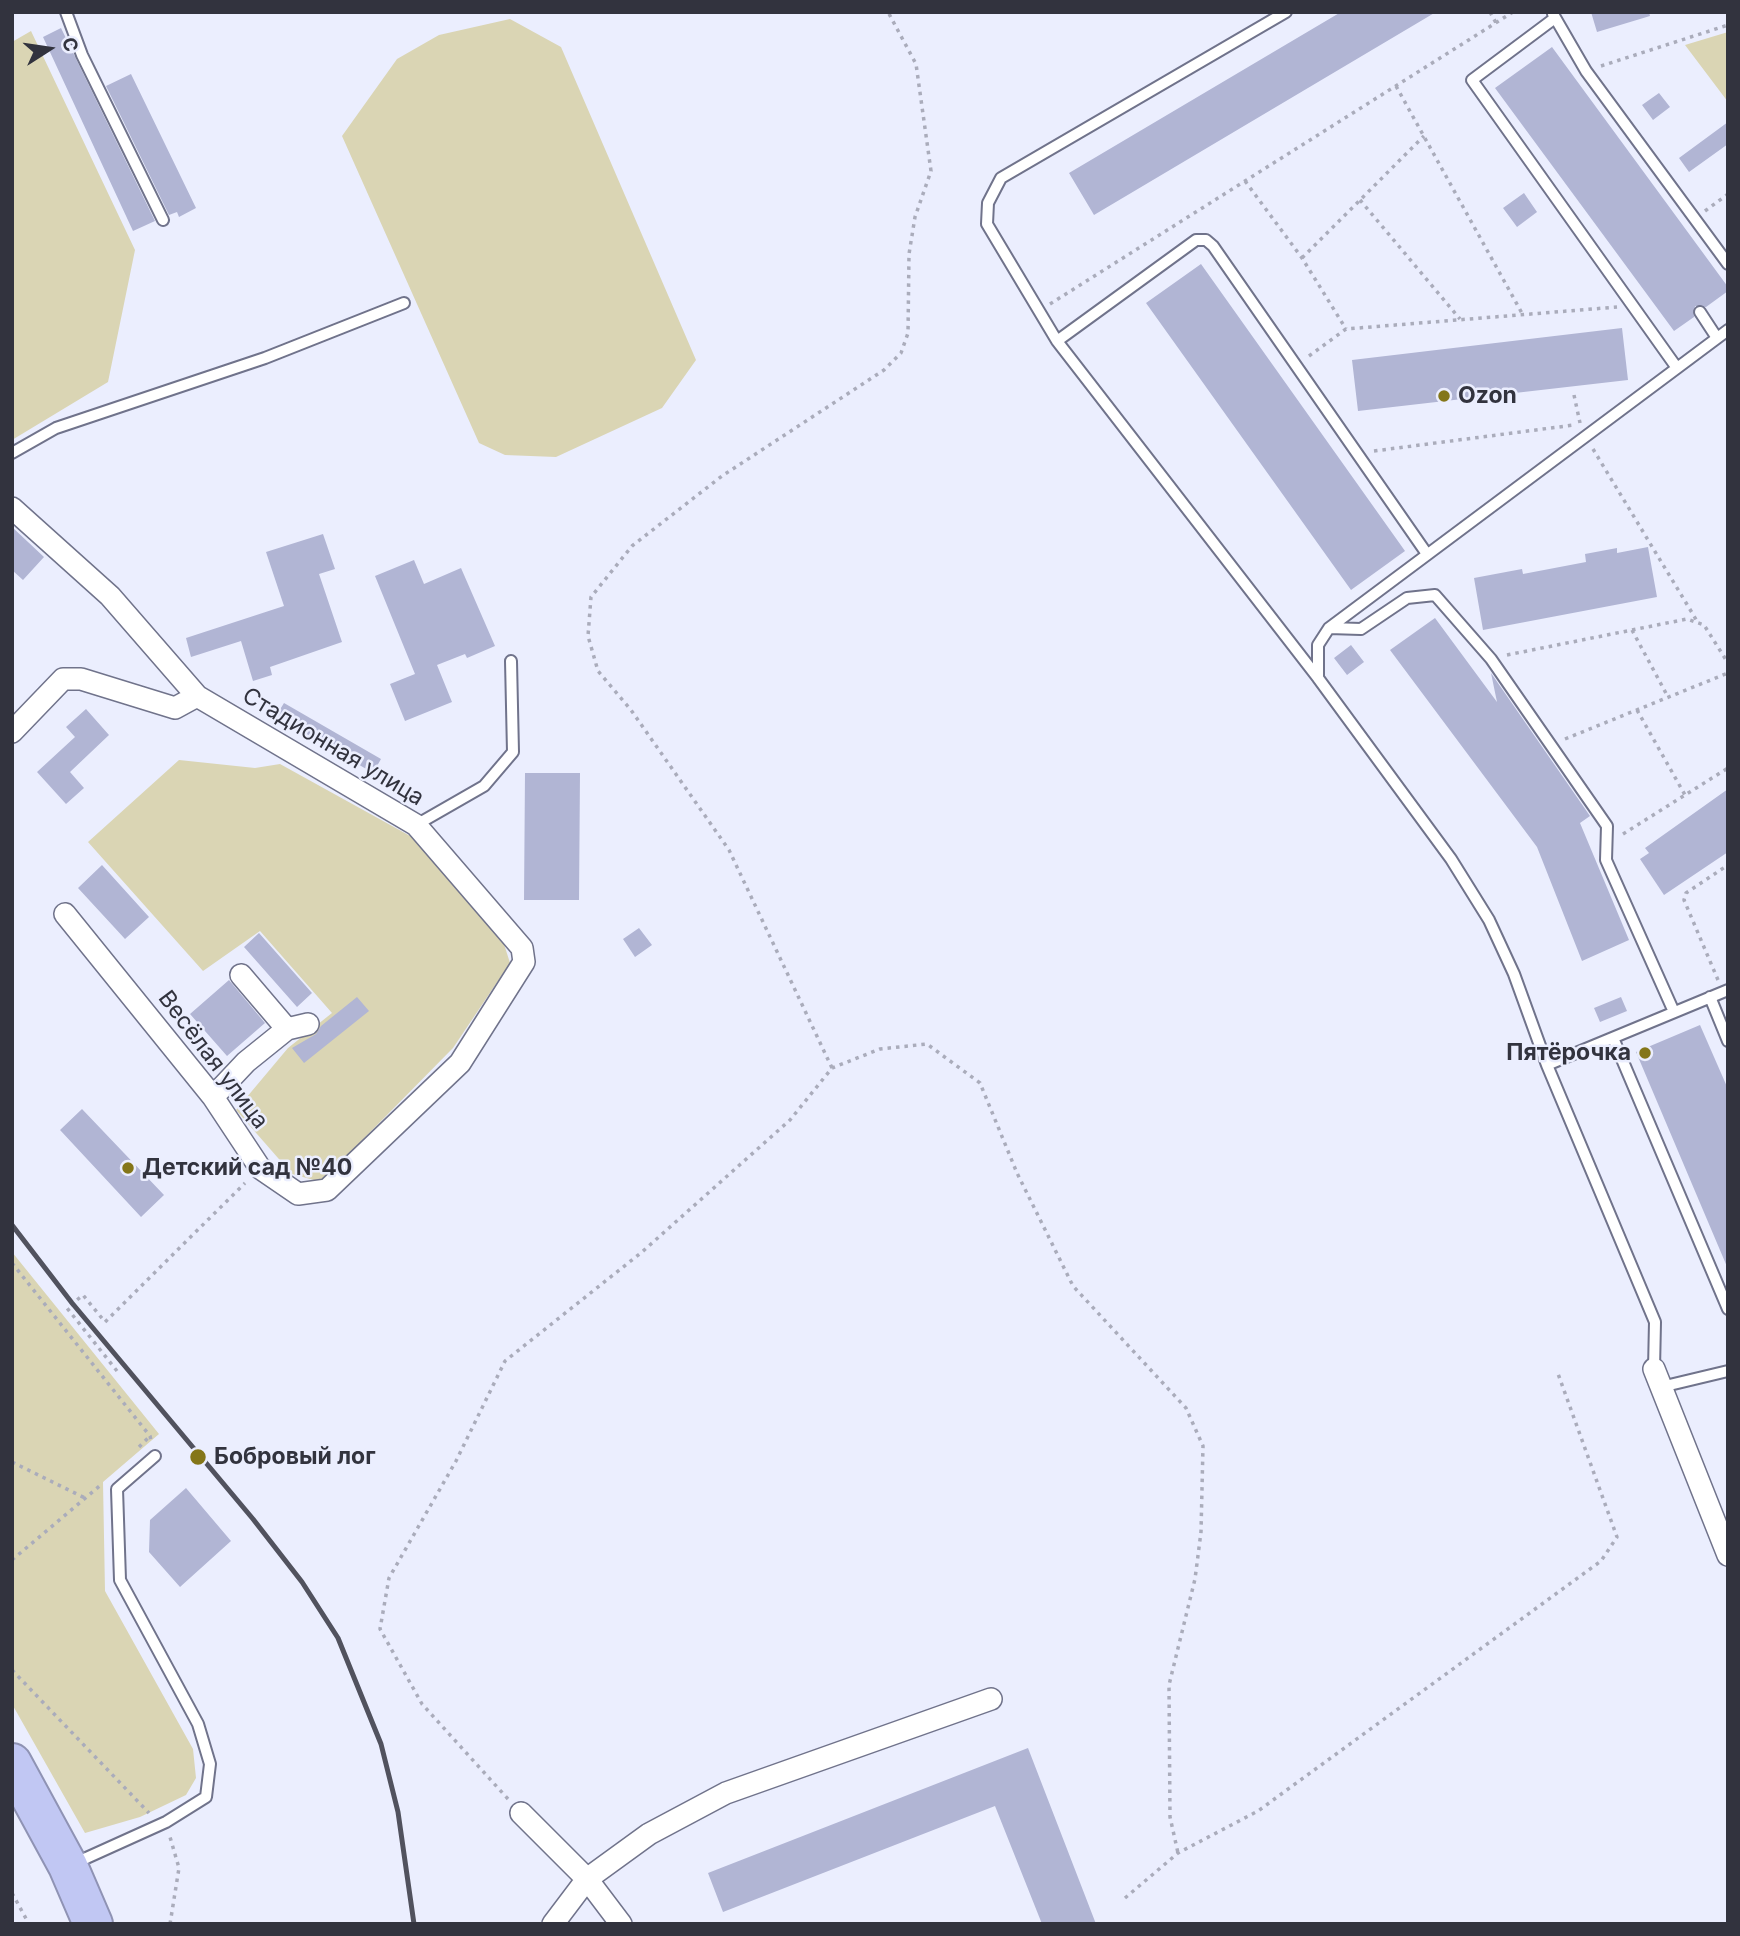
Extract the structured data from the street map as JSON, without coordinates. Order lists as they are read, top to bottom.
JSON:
{
  "streets": {
    "street": ["Стадионная улица", "Весёлая улица"]
  },
  "crossings": [
    ["Стадионная улица", "Весёлая улица"]
  ],
  "places": [
    "Ozon",
    "Пятёрочка",
    "Детский сад №40",
    "Бобровый лог"
  ],
  "north": "right"
}
